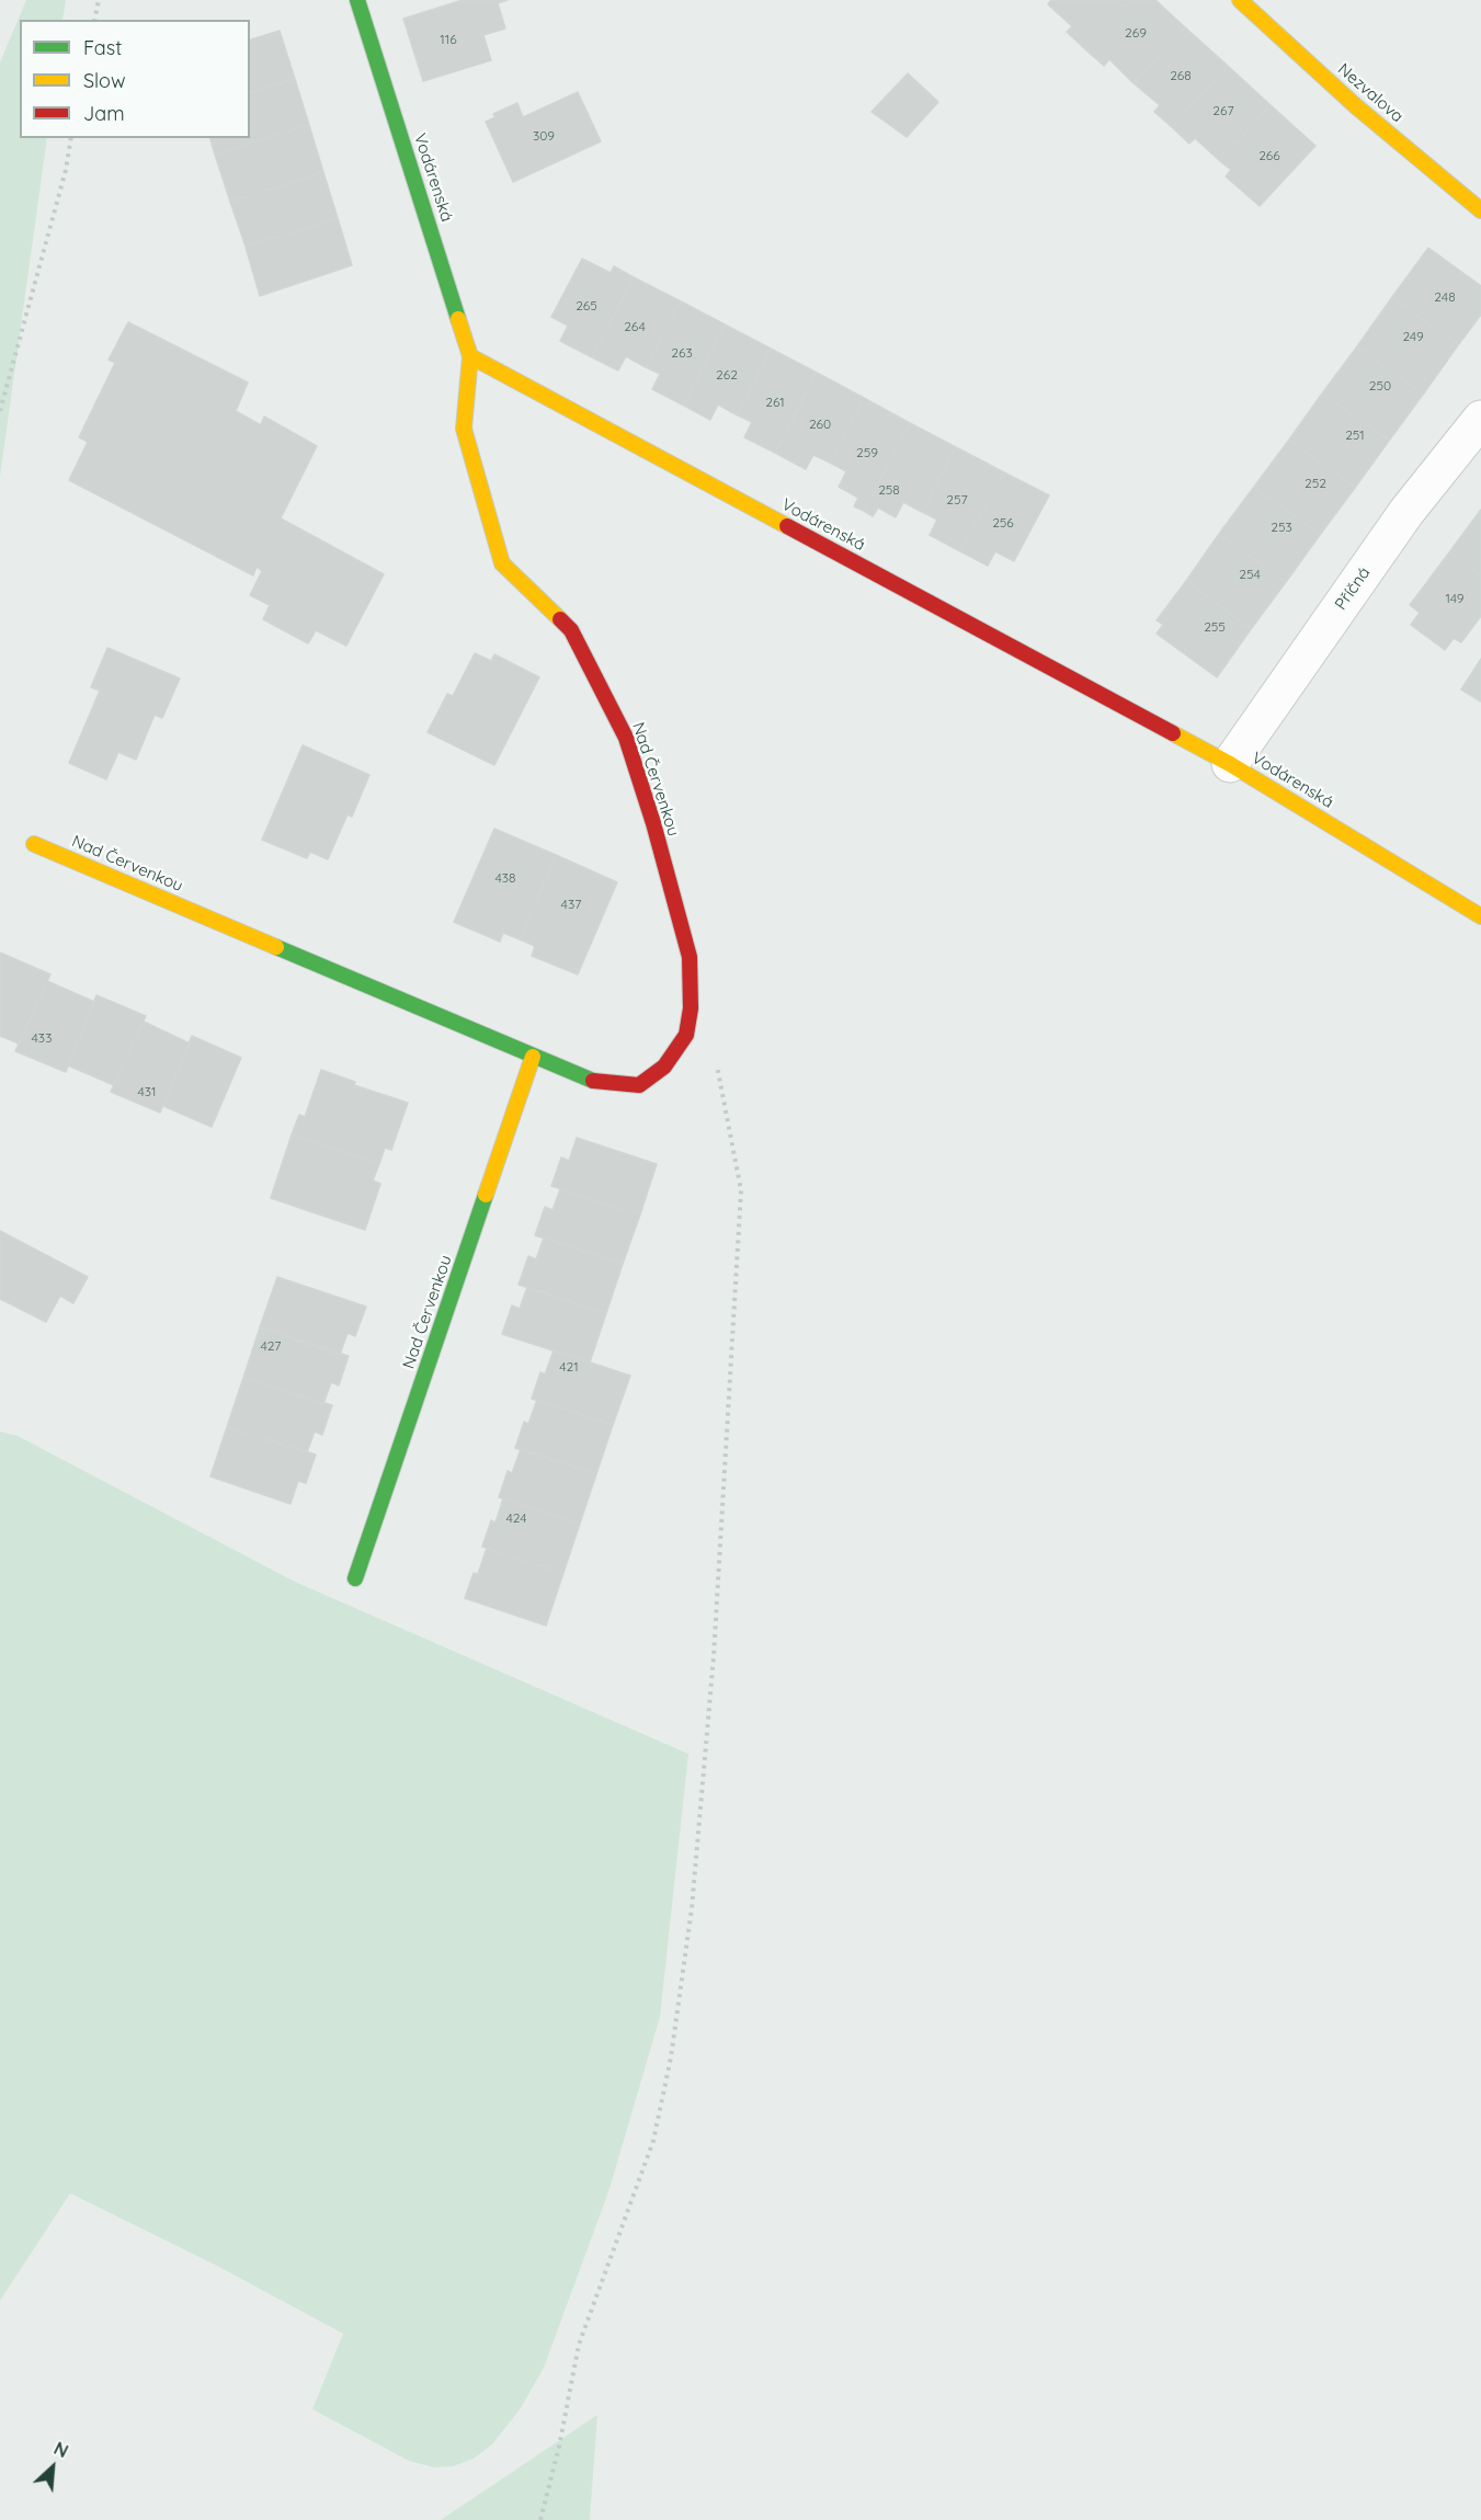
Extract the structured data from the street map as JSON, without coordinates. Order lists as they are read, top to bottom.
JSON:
{
  "streets": {
    "street": [
      "Nezvalova",
      "Vodárenská",
      "Příčná",
      "Nad Červenkou"
    ]
  },
  "crossings": [
    ["Vodárenská", "Příčná"],
    ["Vodárenská", "Nad Červenkou"]
  ],
  "house_numbers": [
    "269",
    "116",
    "268",
    "267",
    "309",
    "266",
    "248",
    "265",
    "264",
    "249",
    "263",
    "262",
    "250",
    "261",
    "260",
    "251",
    "259",
    "252",
    "258",
    "257",
    "256",
    "253",
    "254",
    "149",
    "255",
    "438",
    "437",
    "433",
    "431",
    "427",
    "421",
    "424"
  ],
  "legend": ["Fast", "Slow", "Jam"],
  "north": "top right"
}
